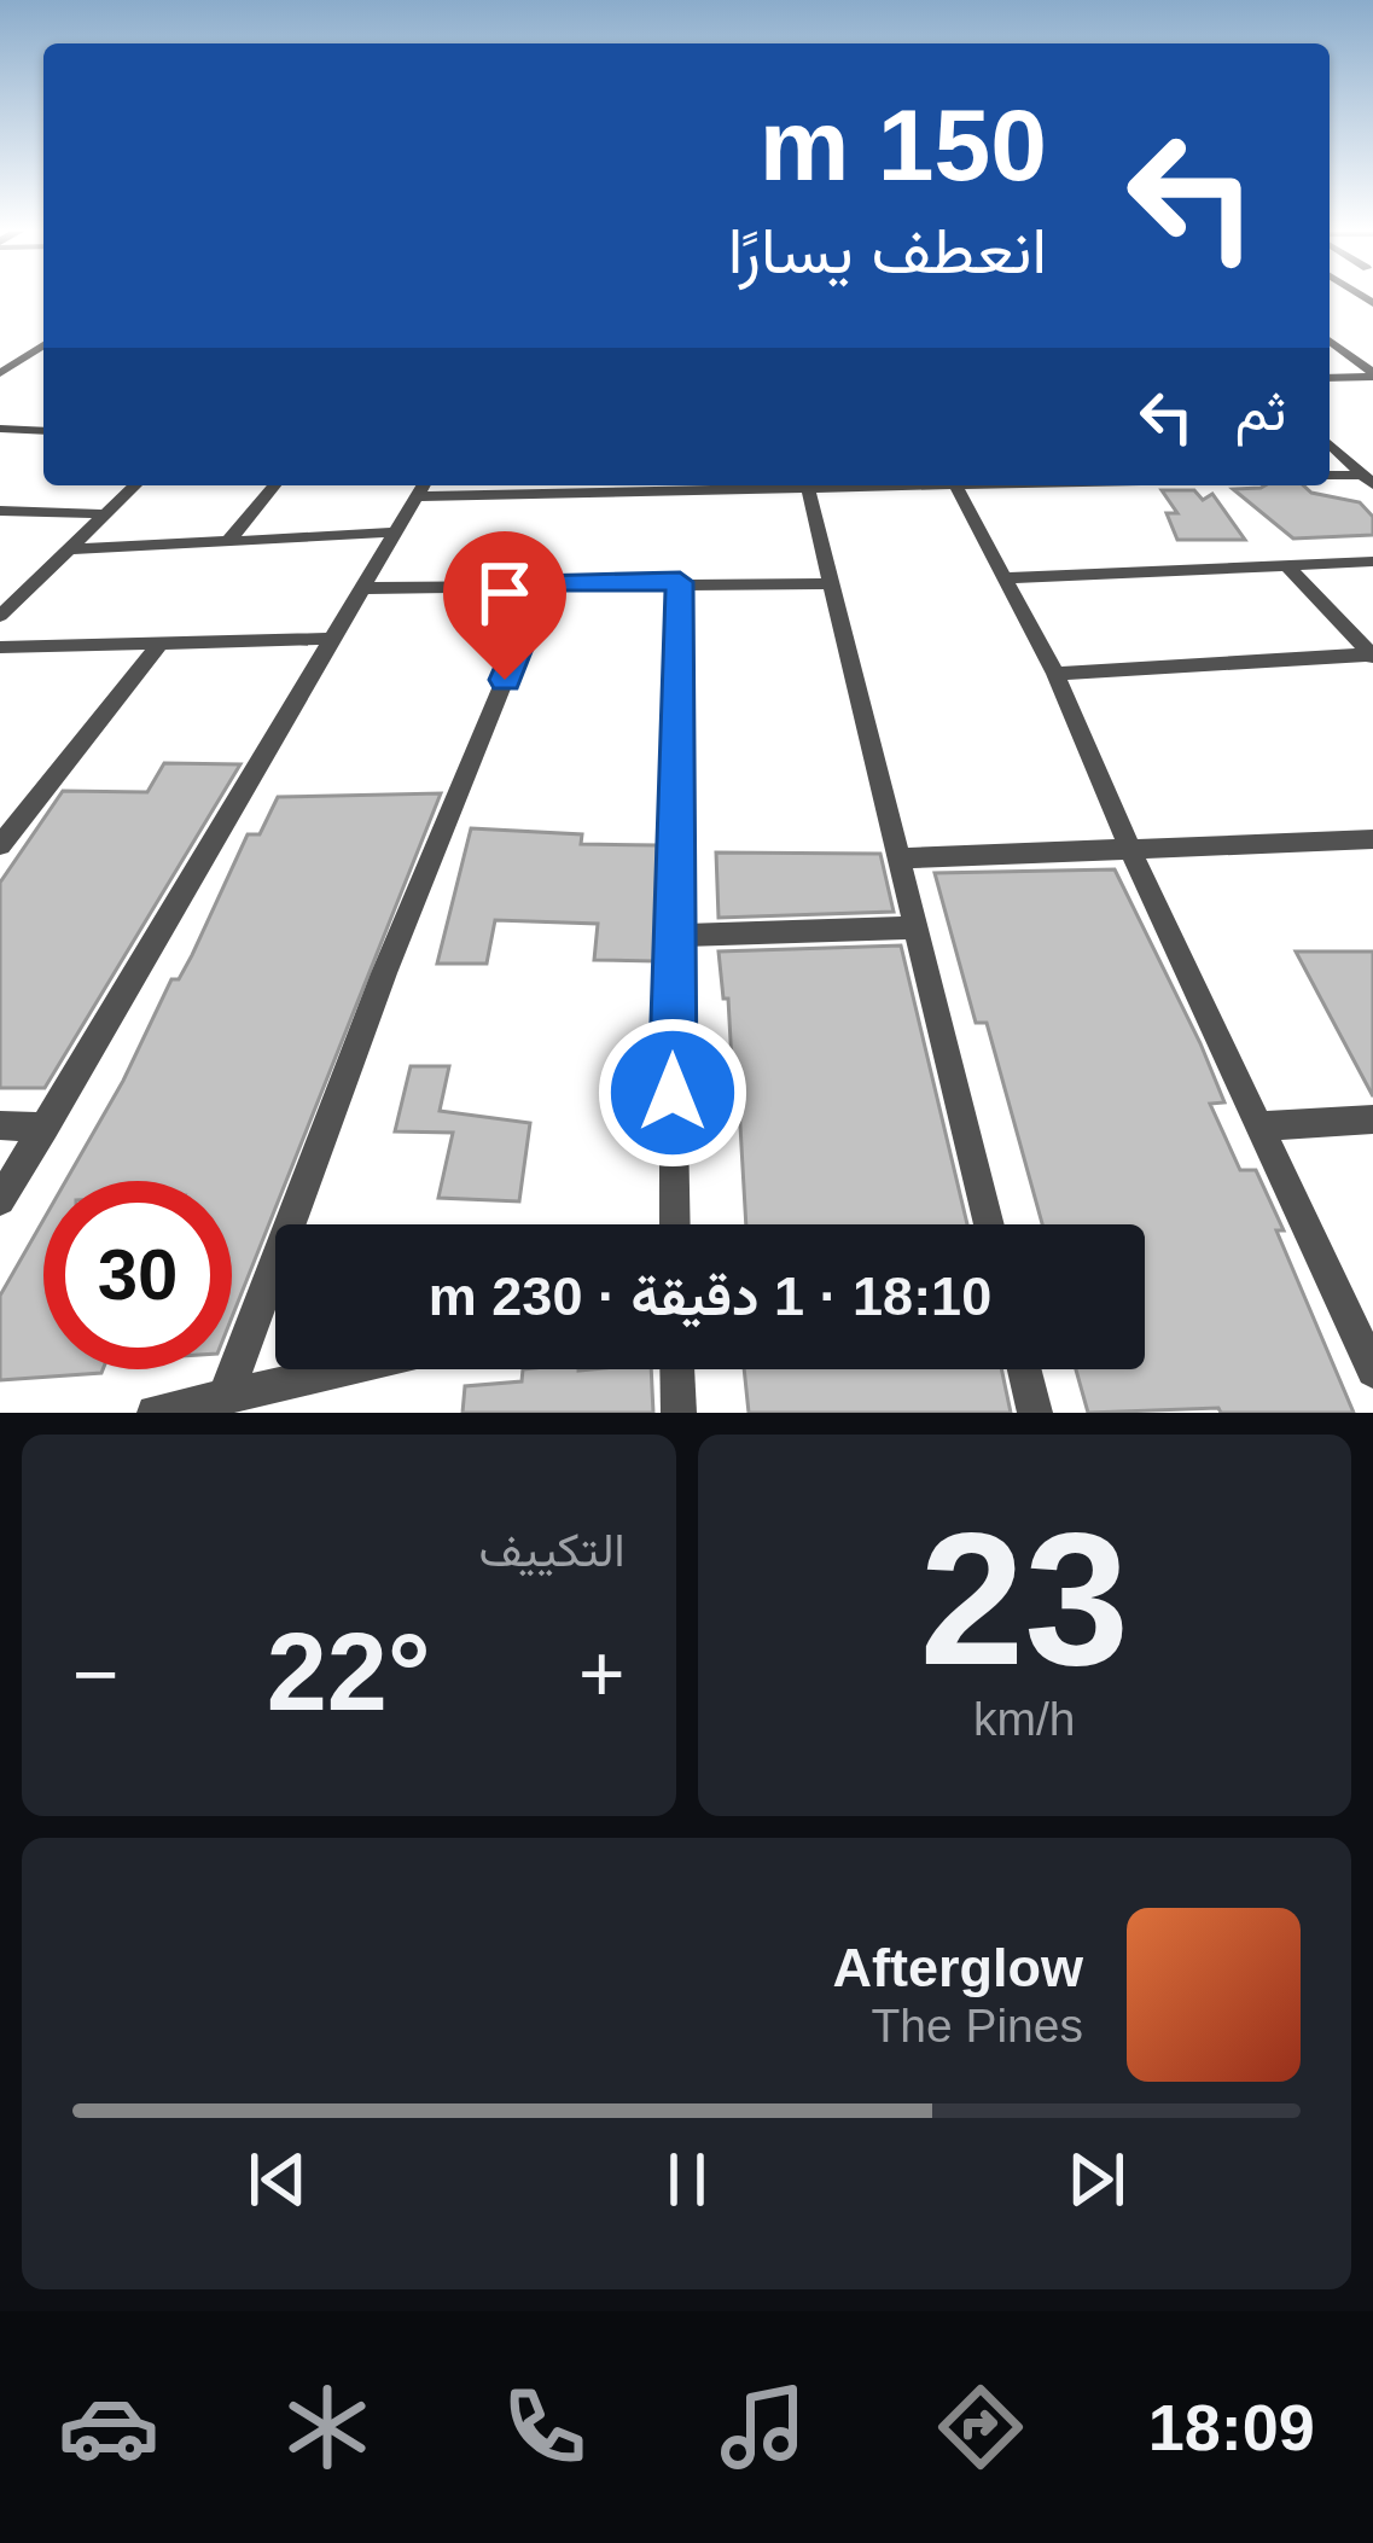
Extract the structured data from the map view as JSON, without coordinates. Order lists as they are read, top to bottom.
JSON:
{
  "page": {
    "turn": ["150 m", "انعطف يسارًا"],
    "then": "ثم",
    "limit": "30",
    "trip": "18:10 · 1 دقيقة · 230 m",
    "tile": [
      ["23", "km/h"],
      "التكييف"
    ],
    "heat": ["−", "22°", "+"],
    "song": ["Afterglow", "The Pines"],
    "tabs": "18:09"
  }
}
